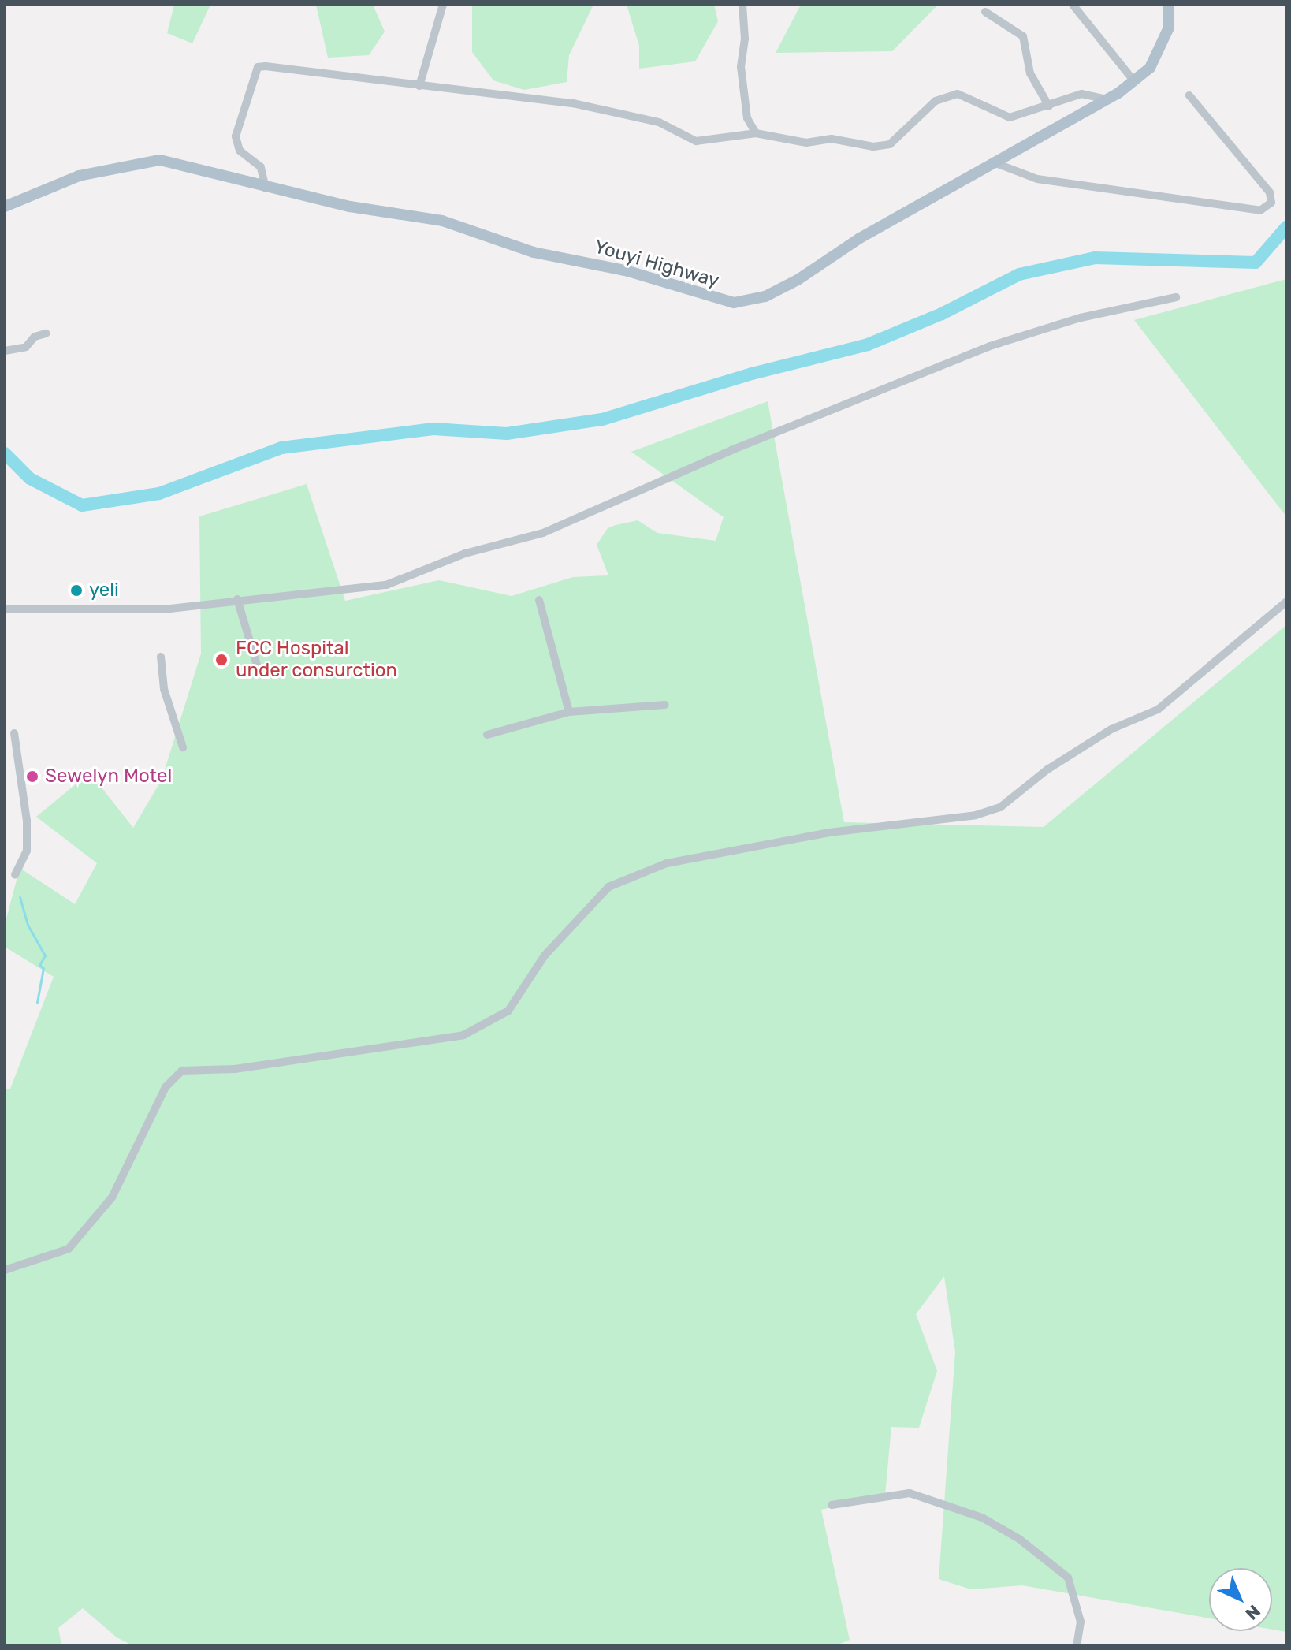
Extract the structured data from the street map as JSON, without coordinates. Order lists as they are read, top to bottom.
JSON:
{
  "streets": {
    "main road": ["Youyi Highway"]
  },
  "places": ["yeli", "FCC Hospital under consurction", "Sewelyn Motel"],
  "north": "bottom right"
}
